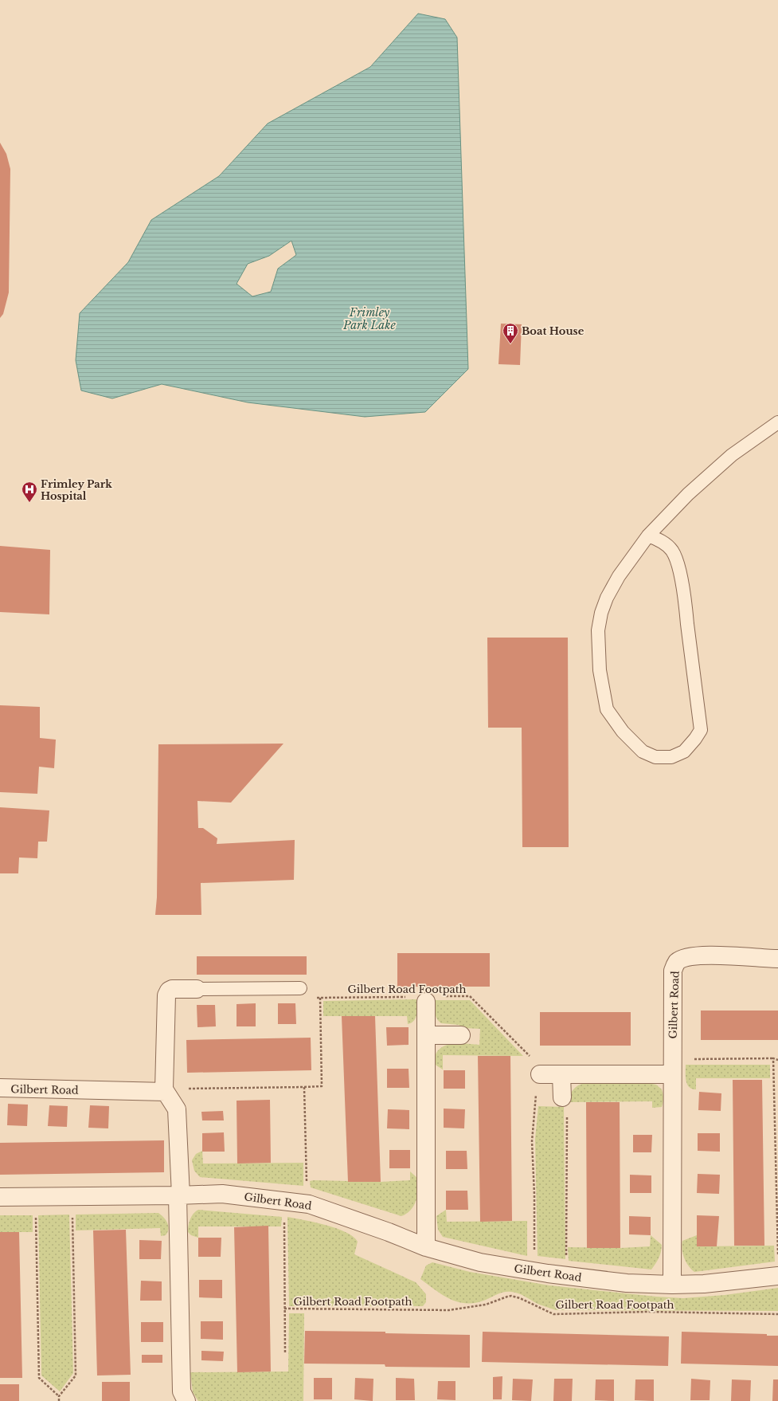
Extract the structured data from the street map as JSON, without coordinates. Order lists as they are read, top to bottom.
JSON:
{
  "streets": {
    "street": ["Gilbert Road"],
    "path": ["Gilbert Road Footpath"]
  },
  "water": ["Frimley Park Lake"],
  "places": {
    "building": ["Boat House"],
    "hospital": ["Frimley Park Hospital"]
  }
}
